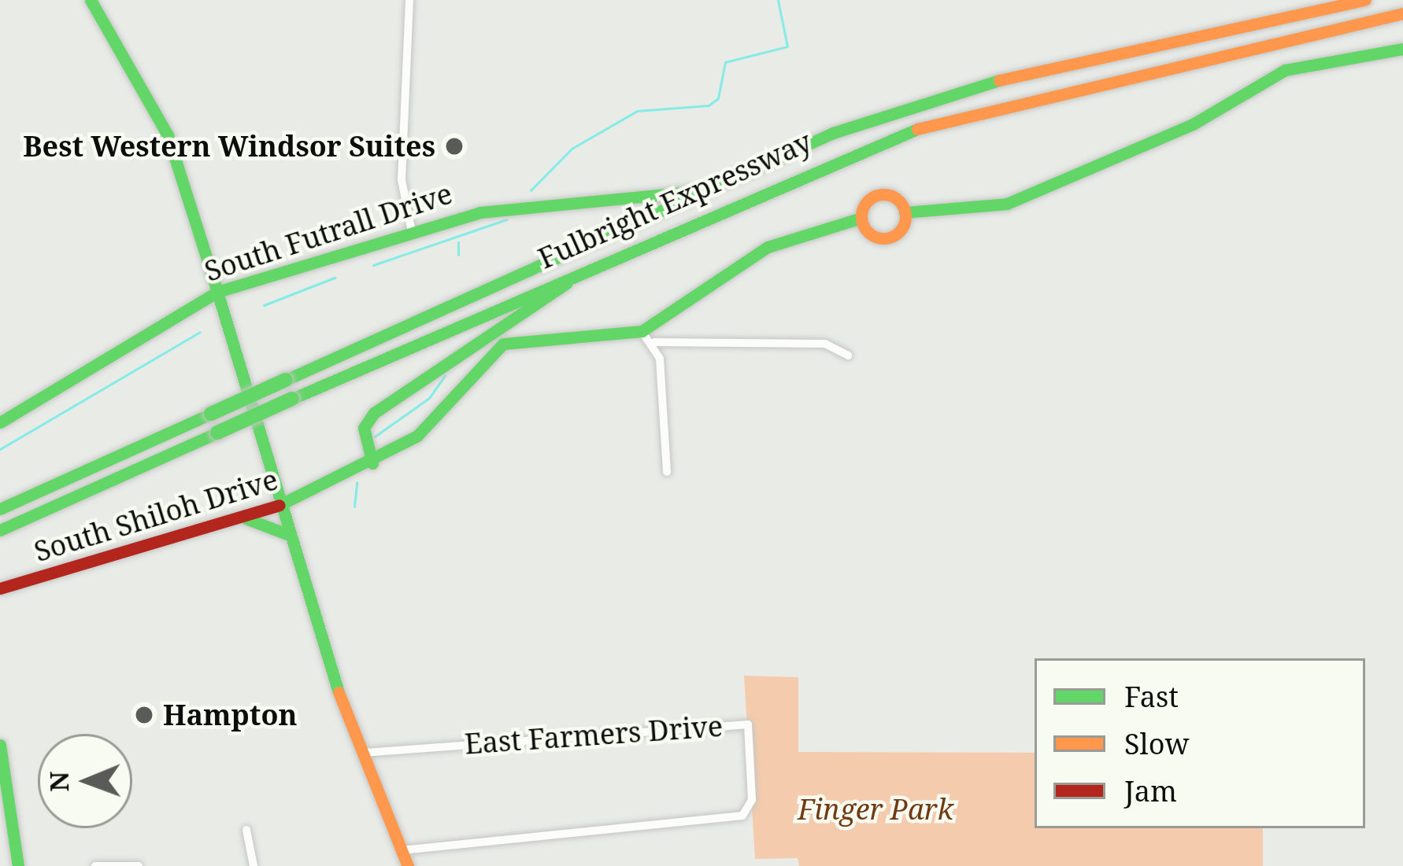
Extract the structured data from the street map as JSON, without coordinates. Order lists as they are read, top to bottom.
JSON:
{
  "streets": {
    "main road": ["Fulbright Expressway", "South Futrall Drive", "South Shiloh Drive"],
    "street": ["East Farmers Drive"]
  },
  "crossings": [
    ["Fulbright Expressway", "South Futrall Drive"]
  ],
  "parks": ["Finger Park"],
  "places": ["Best Western Windsor Suites", "Hampton"],
  "legend": ["Fast", "Slow", "Jam"],
  "north": "left"
}
